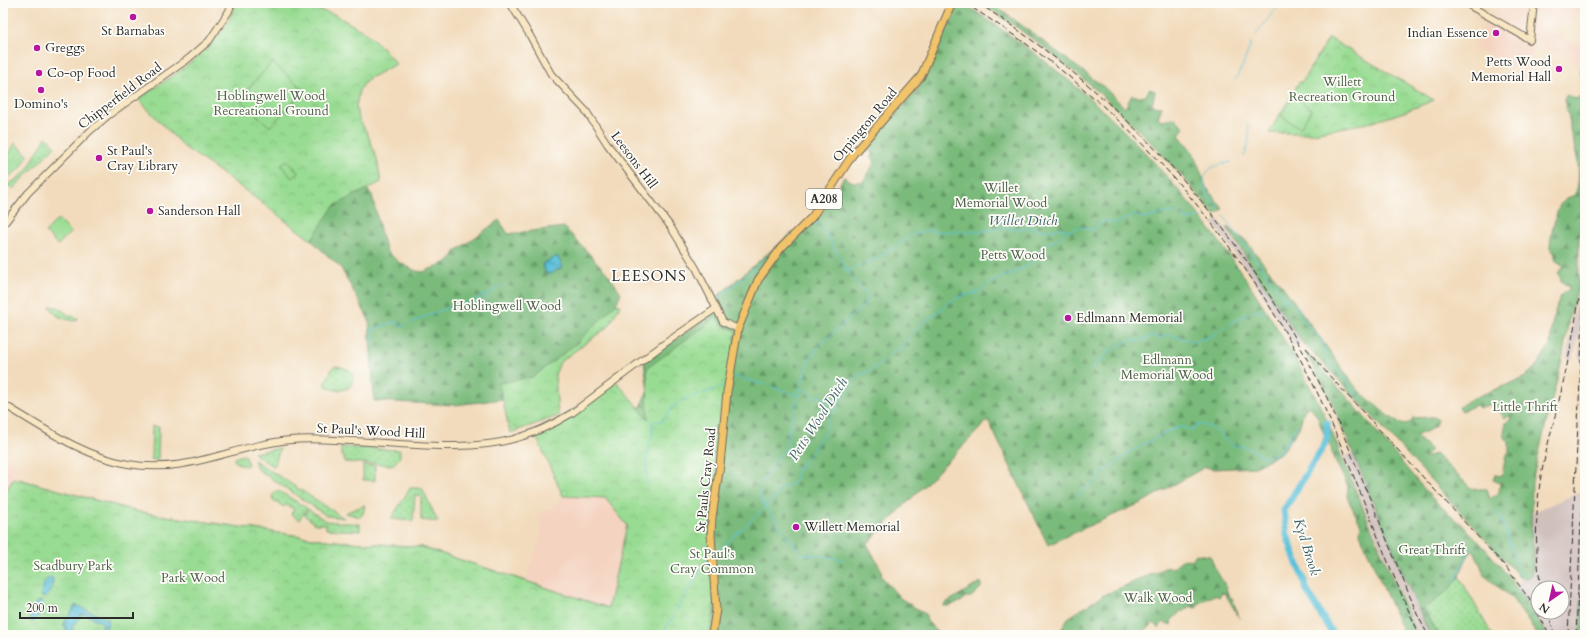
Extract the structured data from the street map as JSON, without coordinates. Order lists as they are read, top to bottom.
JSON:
{
  "streets": {
    "main road": ["Orpington Road", "A208", "St Pauls Cray Road"],
    "street": ["Chipperfield Road", "Leesons Hill", "St Paul's Wood Hill"]
  },
  "crossings": [
    ["Orpington Road", "Leesons Hill"],
    ["Orpington Road", "St Pauls Cray Road"],
    ["Leesons Hill", "St Paul's Wood Hill"],
    ["Leesons Hill", "St Pauls Cray Road"]
  ],
  "districts": ["LEESONS"],
  "water": ["Willet Ditch", "Petts Wood Ditch", "Kyd Brook"],
  "parks": [
    "Willett Recreation Ground",
    "Hoblingwell Wood Recreational Ground",
    "Willet Memorial Wood",
    "Petts Wood",
    "Hoblingwell Wood",
    "Edlmann Memorial Wood",
    "Little Thrift",
    "Great Thrift",
    "St Paul's Cray Common",
    "Scadbury Park",
    "Park Wood",
    "Walk Wood"
  ],
  "places": [
    "St Barnabas",
    "Indian Essence",
    "Greggs",
    "Petts Wood Memorial Hall",
    "Co-op Food",
    "Domino's",
    "St Paul's Cray Library",
    "Sanderson Hall",
    "Edlmann Memorial",
    "Willett Memorial"
  ],
  "scale_bar": "200 m",
  "north": "bottom left"
}
